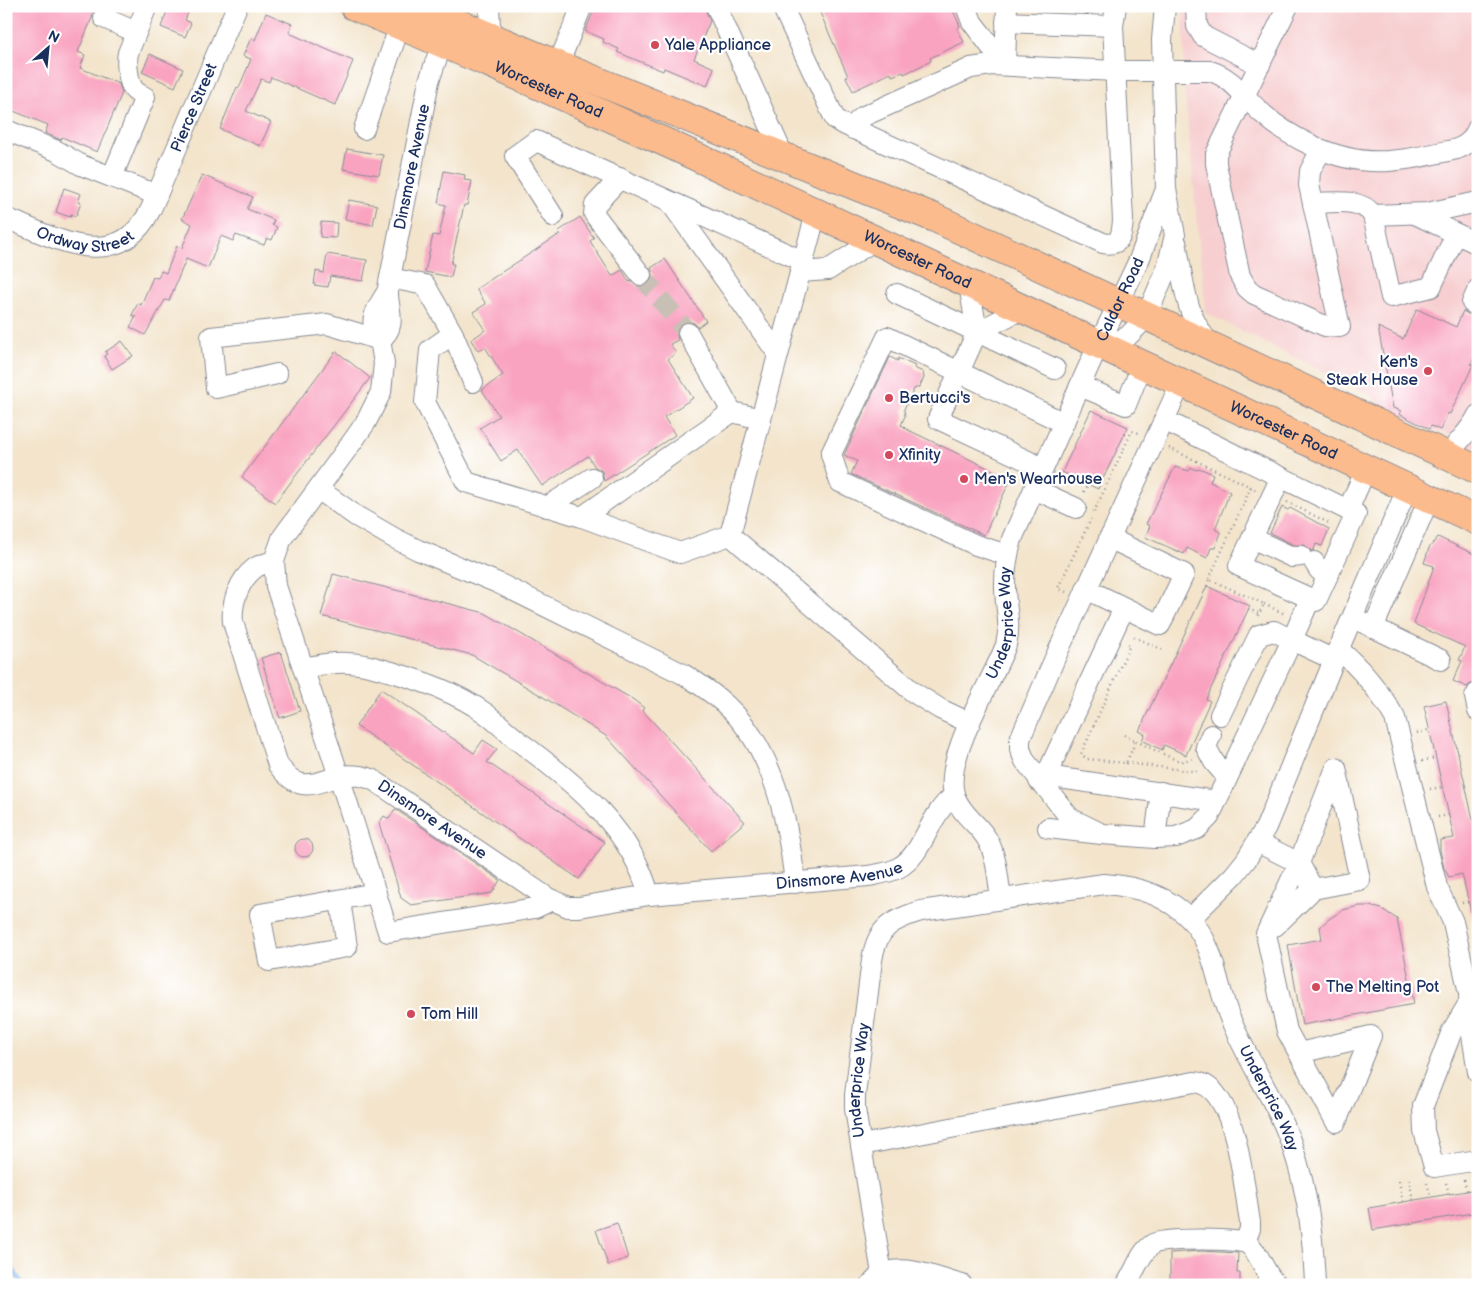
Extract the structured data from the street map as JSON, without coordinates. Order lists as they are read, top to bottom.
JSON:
{
  "streets": {
    "highway": ["Worcester Road"],
    "street": [
      "Pierce Street",
      "Dinsmore Avenue",
      "Ordway Street",
      "Caldor Road",
      "Underprice Way"
    ]
  },
  "crossings": [
    ["Worcester Road", "Dinsmore Avenue"],
    ["Worcester Road", "Caldor Road"],
    ["Worcester Road", "Underprice Way"],
    ["Pierce Street", "Ordway Street"],
    ["Dinsmore Avenue", "Underprice Way"],
    ["Caldor Road", "Underprice Way"]
  ],
  "places": [
    "Yale Appliance",
    "Ken's Steak House",
    "Bertucci's",
    "Xfinity",
    "Men's Wearhouse",
    "The Melting Pot",
    "Tom Hill"
  ],
  "north": "top right"
}
